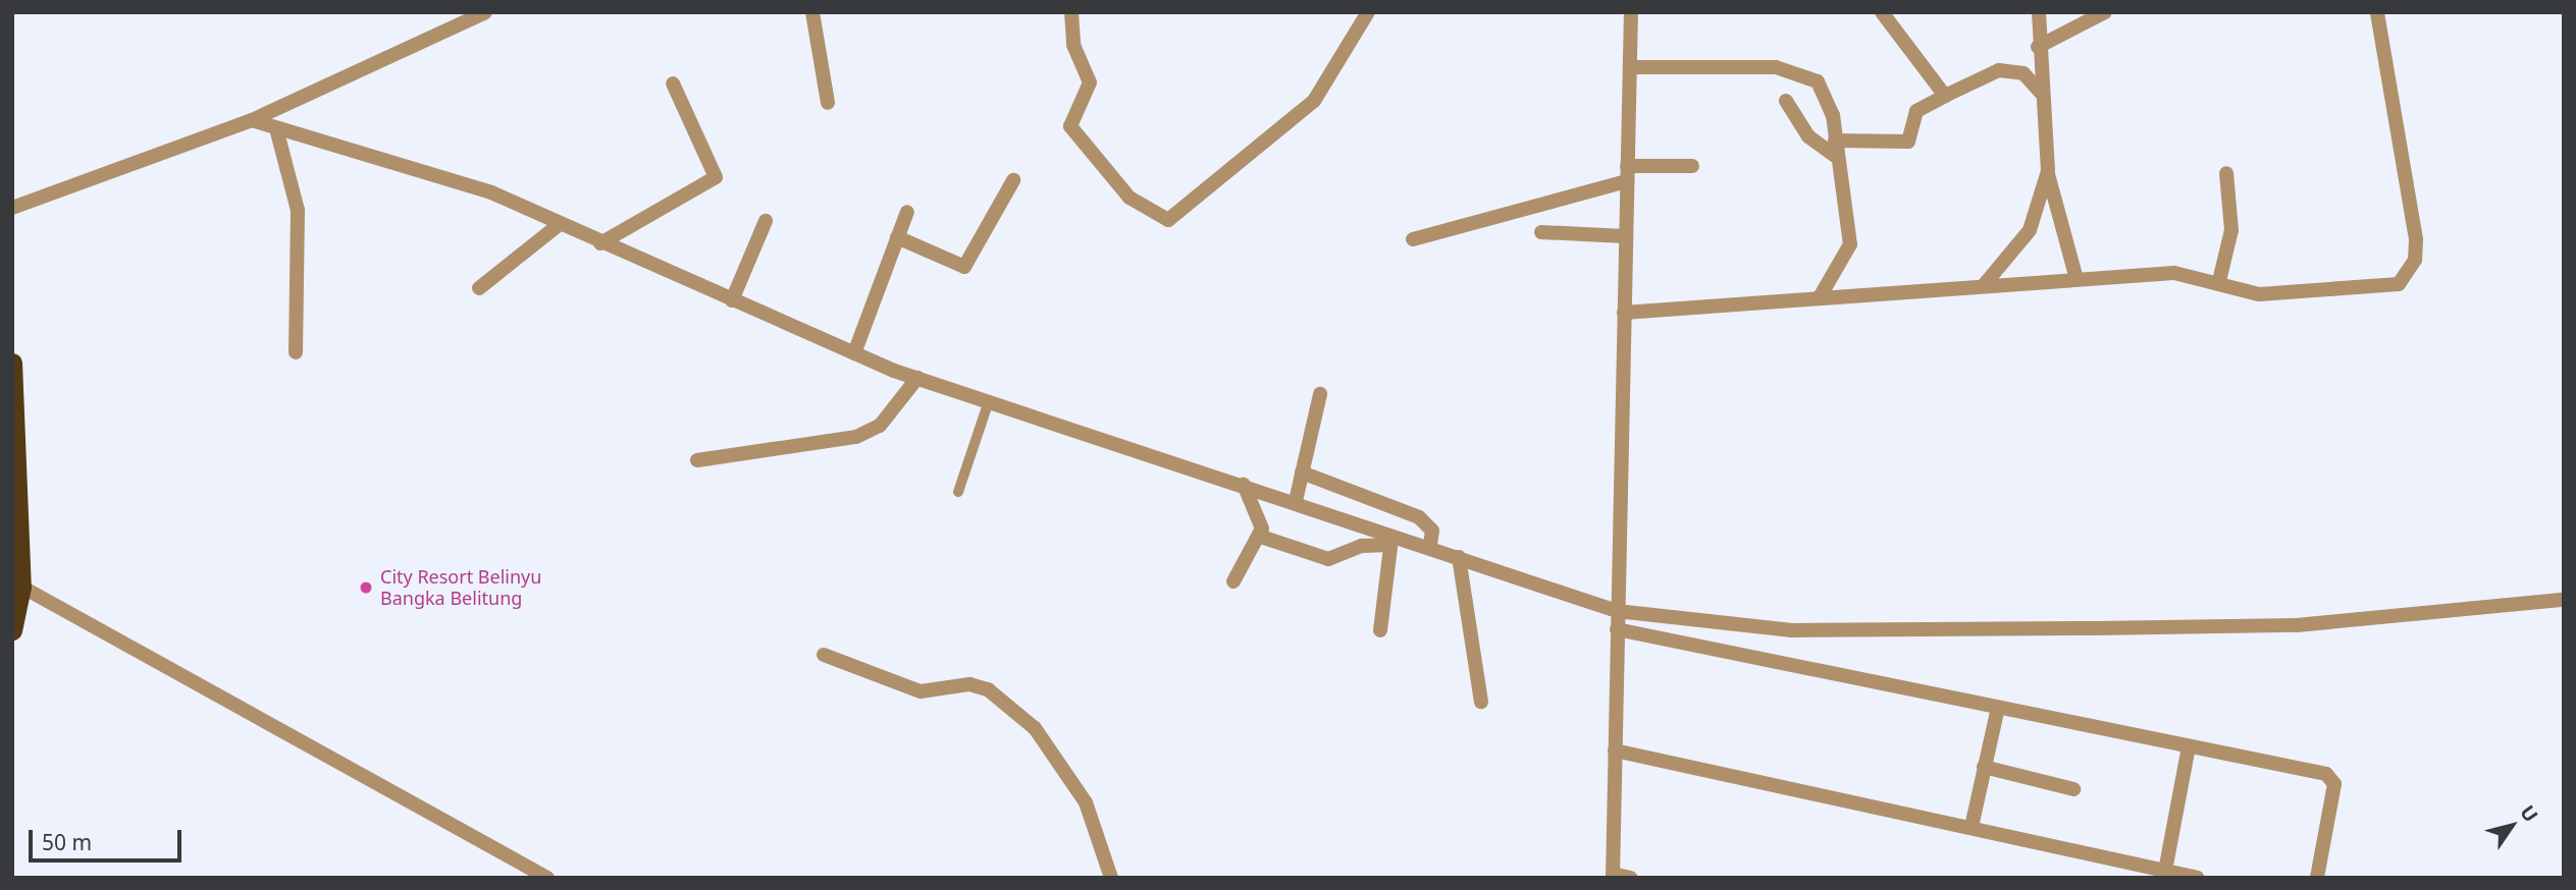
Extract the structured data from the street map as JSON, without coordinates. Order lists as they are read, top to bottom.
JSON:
{
  "places": ["City Resort Belinyu Bangka Belitung"],
  "scale_bar": "50 m",
  "north": "top right"
}
